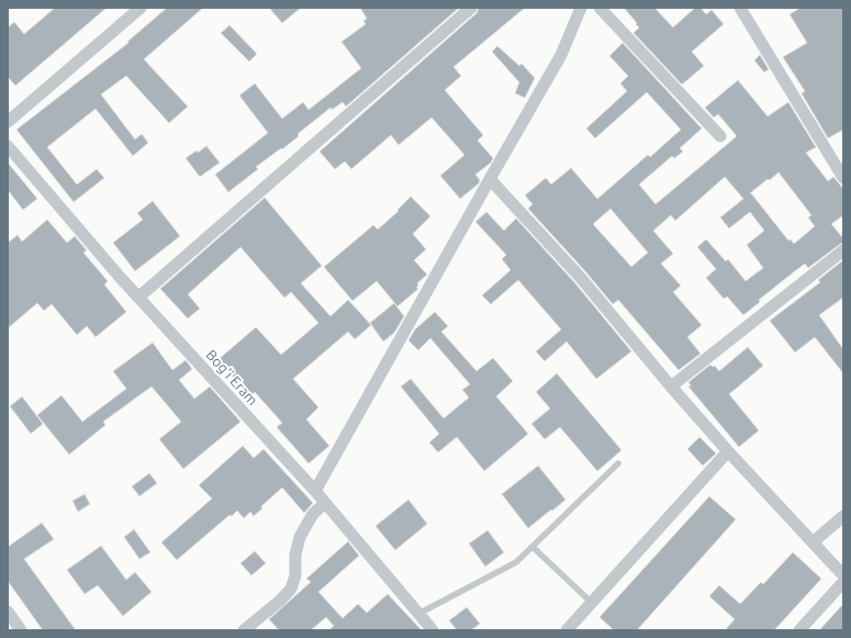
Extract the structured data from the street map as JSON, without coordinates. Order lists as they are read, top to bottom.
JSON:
{
  "streets": {
    "street": ["Bog'i Eram"]
  }
}
